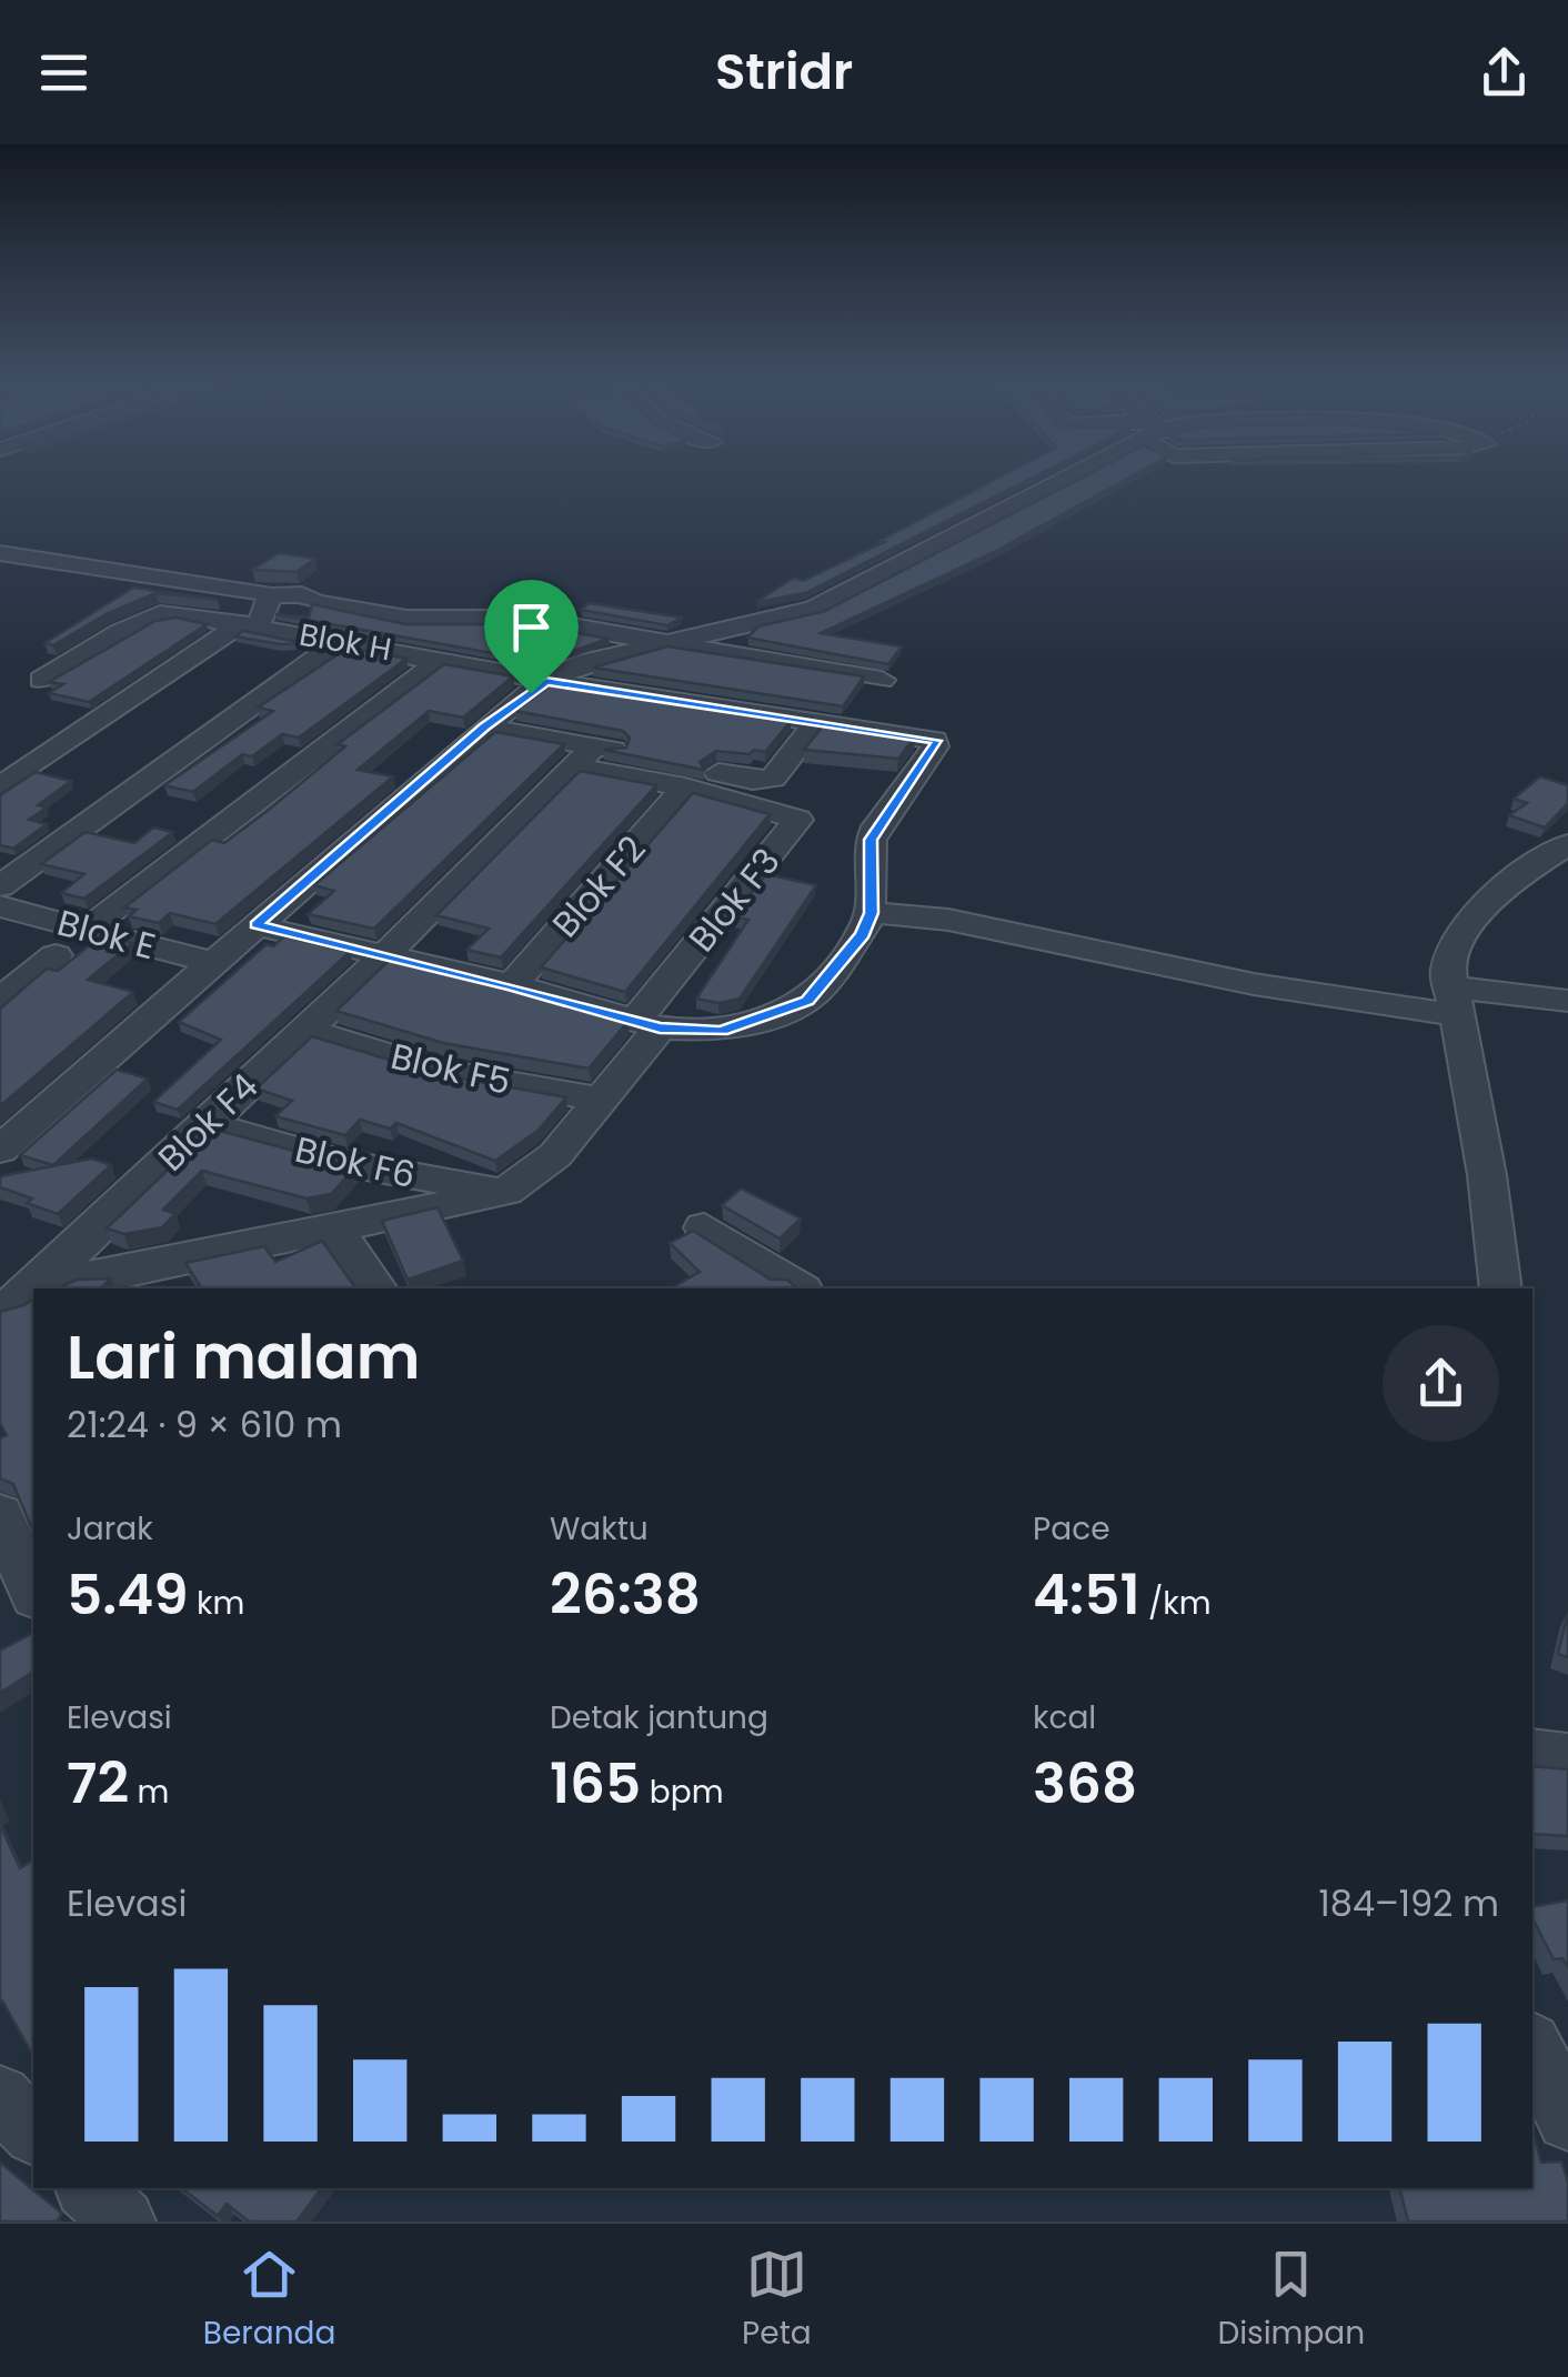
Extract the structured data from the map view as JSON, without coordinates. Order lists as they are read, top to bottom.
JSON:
{
  "streets": {
    "street": [
      "Blok H",
      "Blok F2",
      "Blok F3",
      "Blok E",
      "Blok F5",
      "Blok F4",
      "Blok F6"
    ]
  },
  "crossings": [
    ["Blok F2", "Blok F3"],
    ["Blok F5", "Blok F4"],
    ["Blok F4", "Blok F6"]
  ],
  "page": {
    "header": "Stridr",
    "heading": ["Lari malam", "21:24 · 9 × 610 m"],
    "stats": [
      ["Jarak", "5.49 km"],
      ["Waktu", "26:38"],
      ["Pace", "4:51 /km"],
      ["Elevasi", "72 m"],
      ["Detak jantung", "165 bpm"],
      ["kcal", "368"]
    ],
    "chart": ["Elevasi", "184–192 m"],
    "tabs": ["Beranda", "Peta", "Disimpan"]
  }
}
